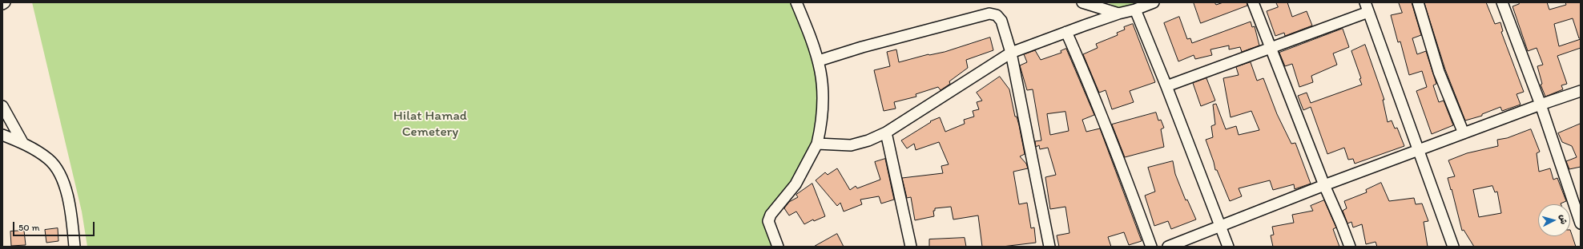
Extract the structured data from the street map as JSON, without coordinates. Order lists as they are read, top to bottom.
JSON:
{
  "parks": ["Hilat Hamad Cemetery"],
  "scale_bar": "50 m",
  "north": "right"
}
